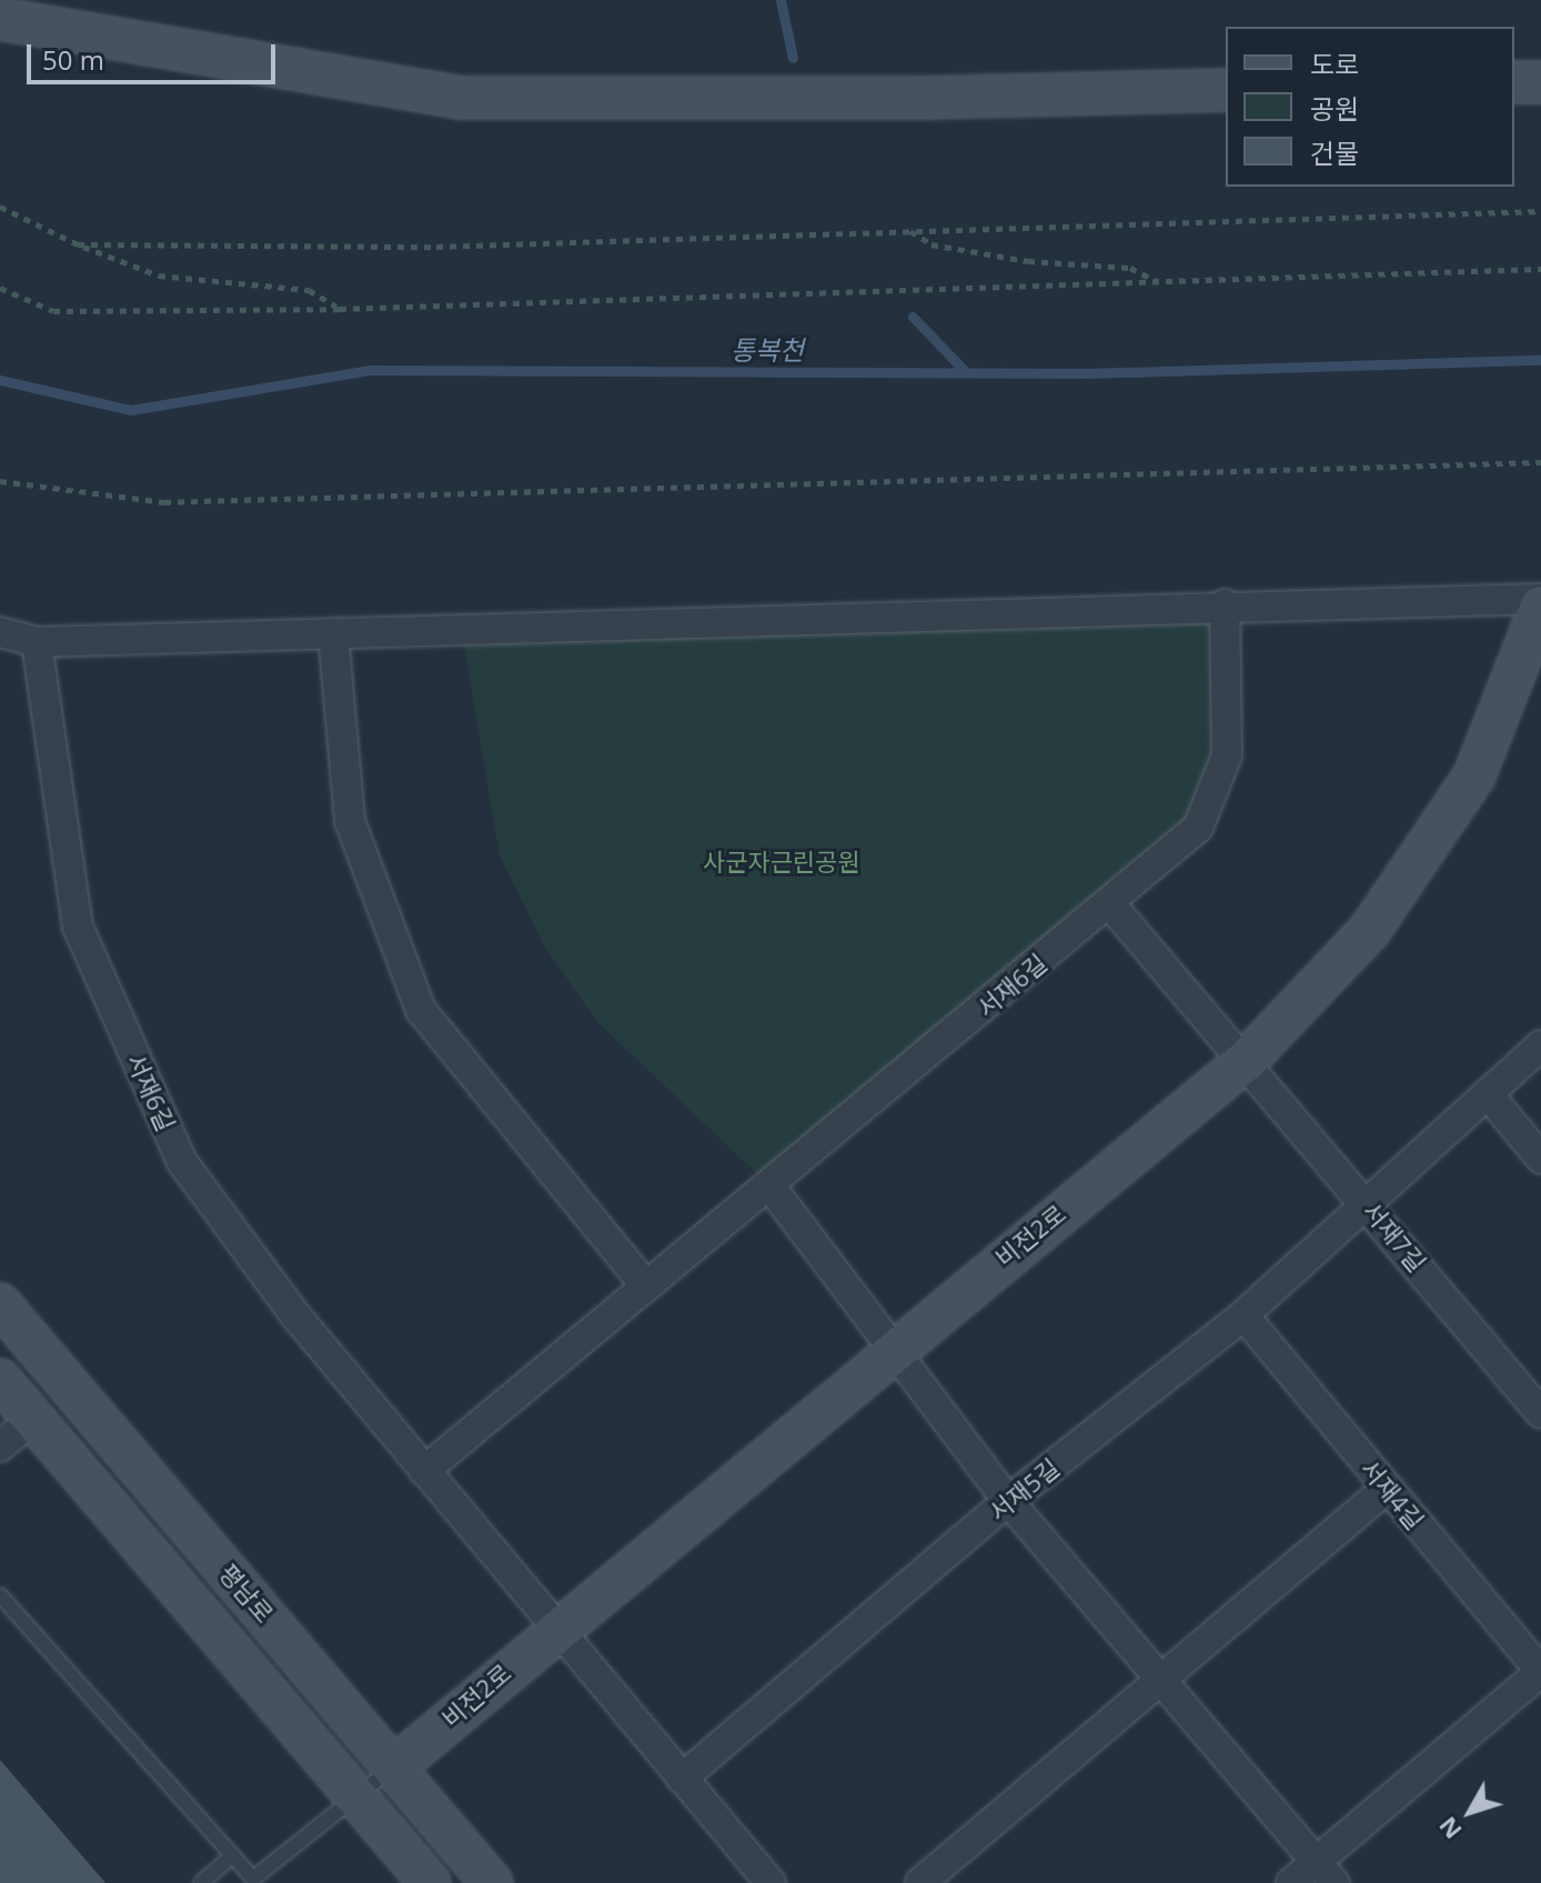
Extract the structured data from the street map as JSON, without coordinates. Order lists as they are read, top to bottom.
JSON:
{
  "streets": {
    "street": [
      "서재6길",
      "비전2로",
      "서재7길",
      "서재5길",
      "서재4길",
      "평남로"
    ]
  },
  "crossings": [
    ["서재6길", "비전2로"],
    ["서재6길", "서재7길"],
    ["비전2로", "서재7길"],
    ["비전2로", "평남로"],
    ["서재7길", "서재5길"],
    ["서재5길", "서재4길"]
  ],
  "water": ["통복천"],
  "parks": ["사군자근린공원"],
  "legend": ["도로", "공원", "건물"],
  "scale_bar": "50 m",
  "north": "bottom left"
}
